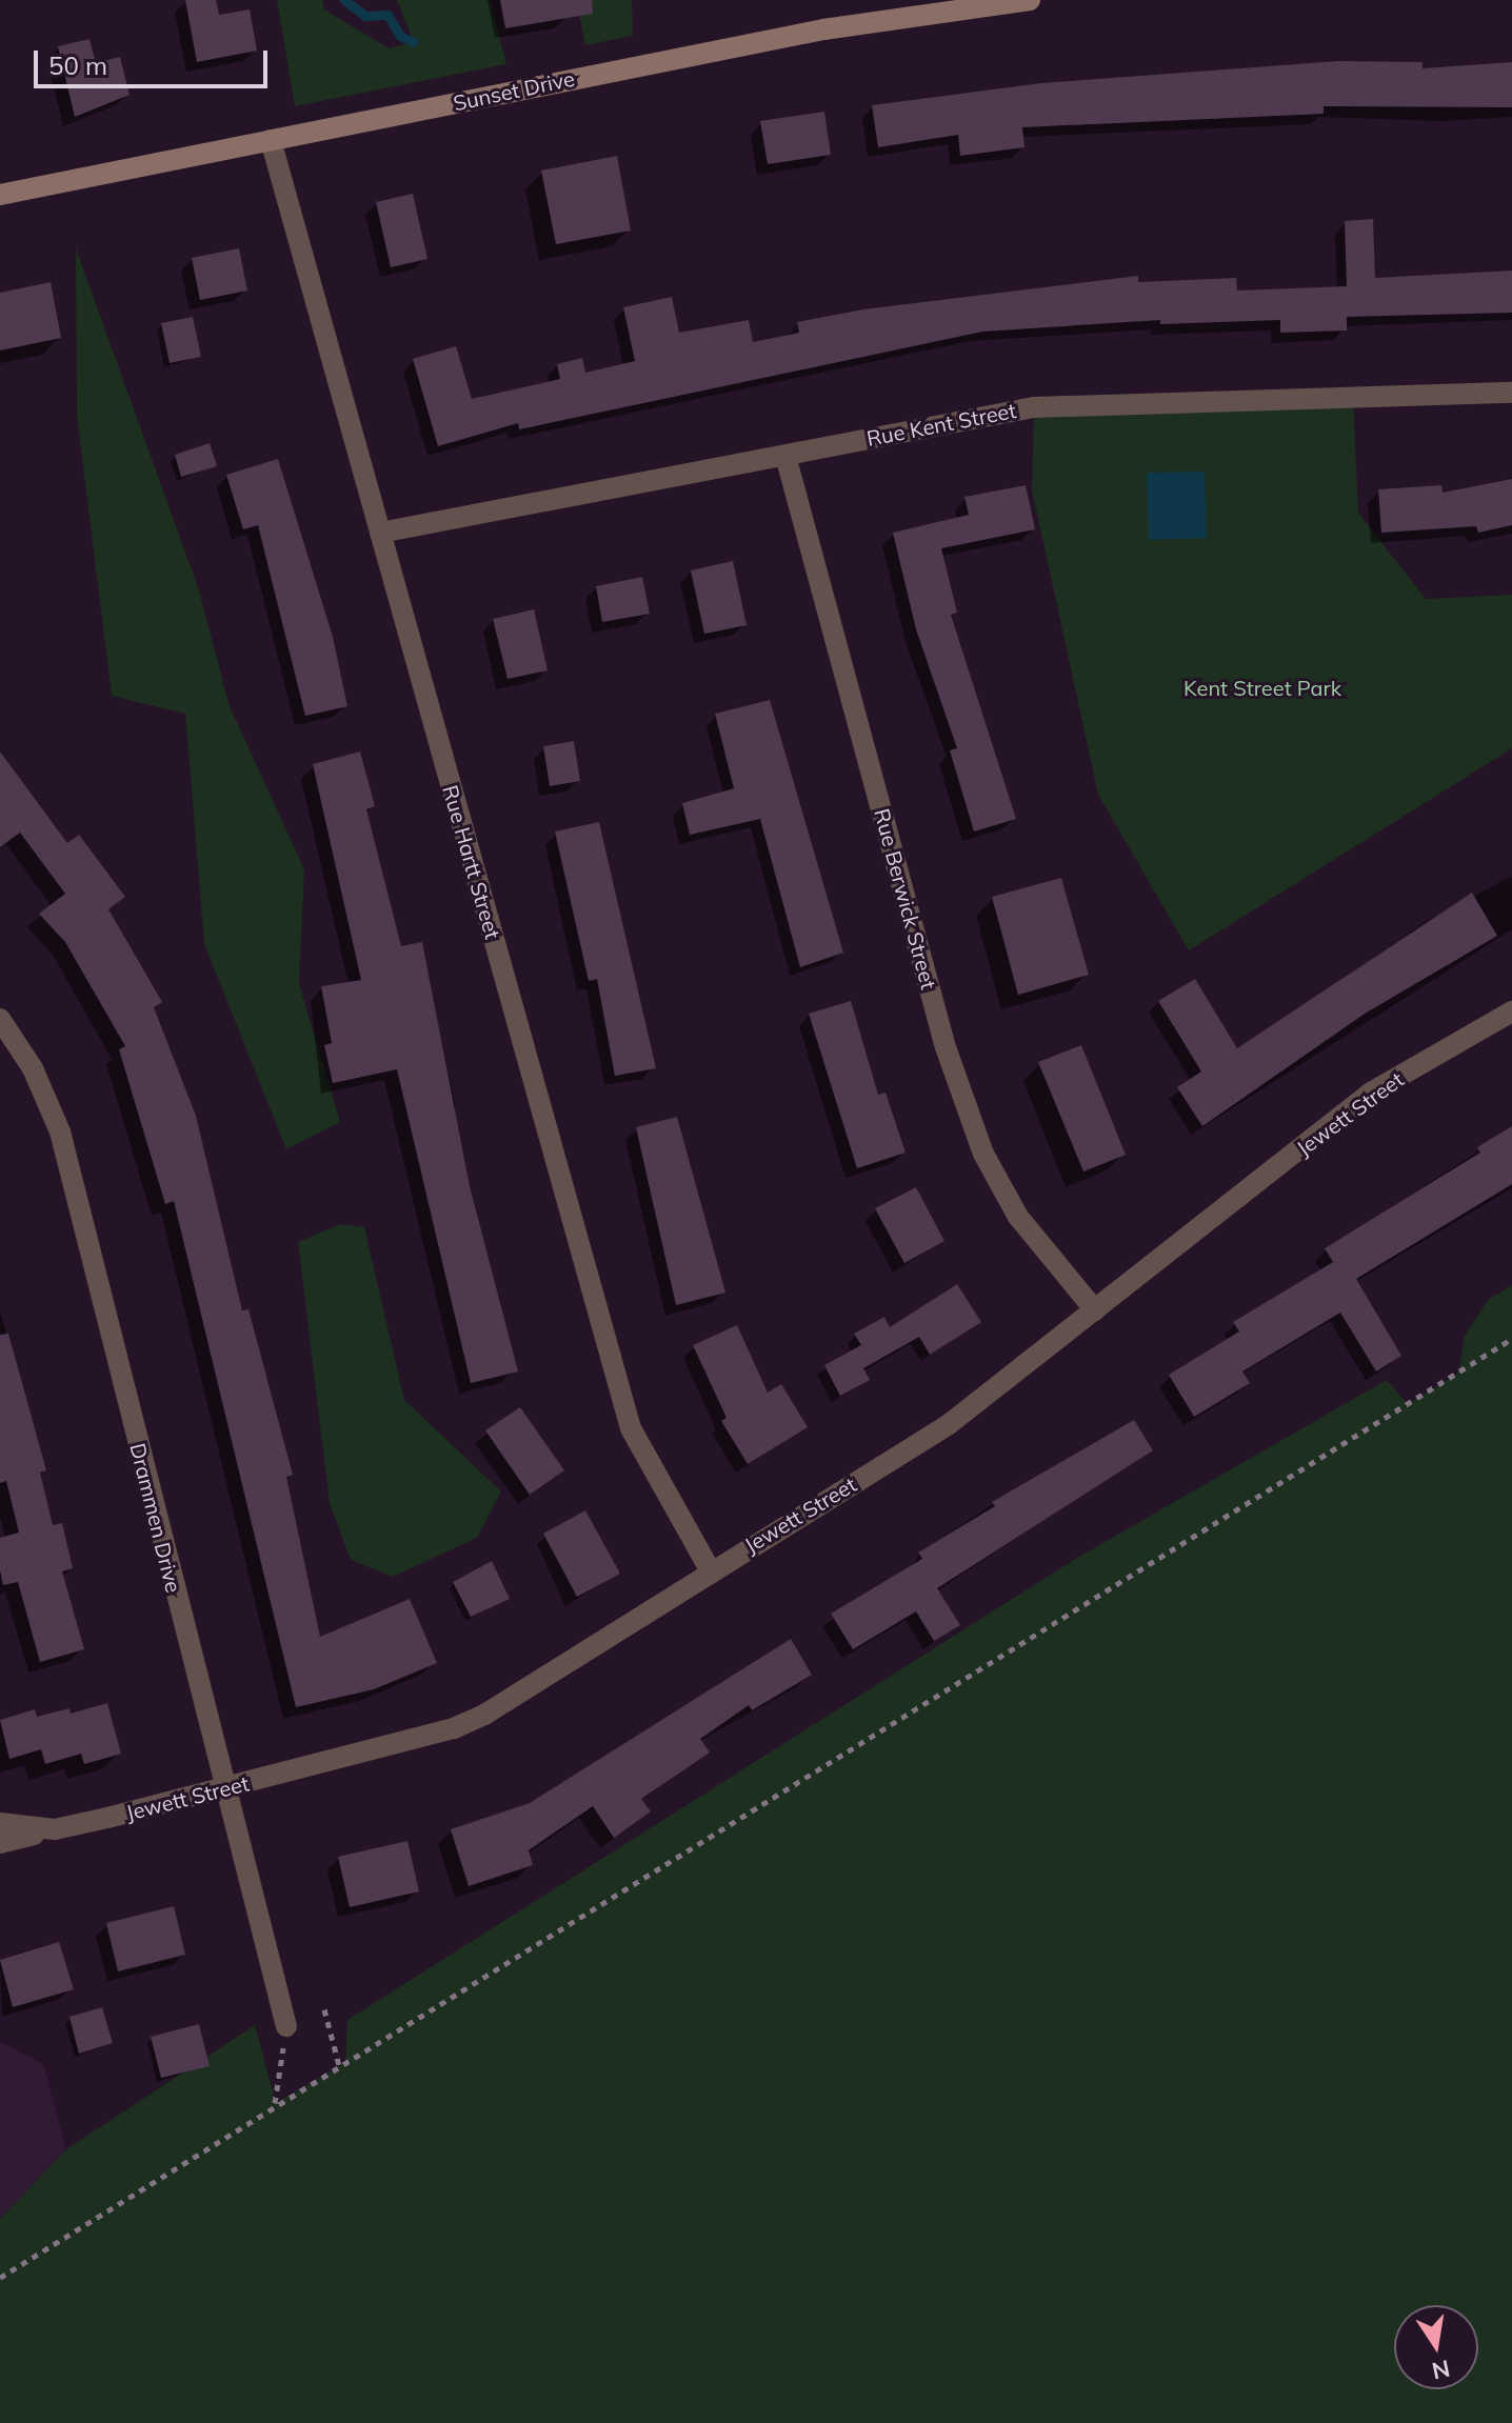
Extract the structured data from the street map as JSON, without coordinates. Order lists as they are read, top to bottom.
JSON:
{
  "streets": {
    "street": [
      "Sunset Drive",
      "Rue Kent Street",
      "Rue Hartt Street",
      "Rue Berwick Street",
      "Jewett Street",
      "Drammen Drive"
    ]
  },
  "crossings": [
    ["Sunset Drive", "Rue Hartt Street"],
    ["Rue Kent Street", "Rue Hartt Street"],
    ["Rue Kent Street", "Rue Berwick Street"],
    ["Rue Hartt Street", "Jewett Street"],
    ["Rue Berwick Street", "Jewett Street"],
    ["Jewett Street", "Drammen Drive"]
  ],
  "parks": ["Kent Street Park"],
  "scale_bar": "50 m",
  "north": "bottom"
}
